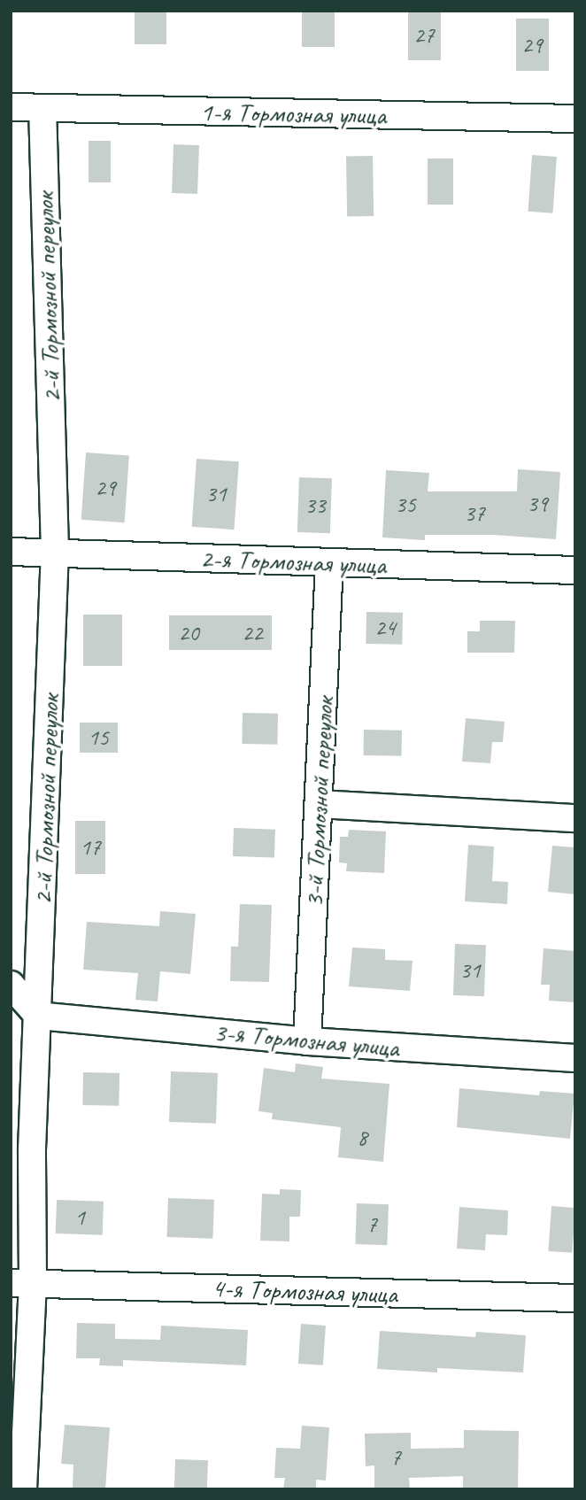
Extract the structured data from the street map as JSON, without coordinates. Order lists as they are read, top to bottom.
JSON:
{
  "streets": {
    "street": [
      "1-я Тормозная улица",
      "2-й Тормозной переулок",
      "2-я Тормозная улица",
      "3-й Тормозной переулок",
      "3-я Тормозная улица",
      "4-я Тормозная улица"
    ]
  },
  "crossings": [
    ["1-я Тормозная улица", "2-й Тормозной переулок"],
    ["2-й Тормозной переулок", "2-я Тормозная улица"],
    ["2-й Тормозной переулок", "3-я Тормозная улица"],
    ["2-й Тормозной переулок", "4-я Тормозная улица"],
    ["2-я Тормозная улица", "3-й Тормозной переулок"],
    ["3-й Тормозной переулок", "3-я Тормозная улица"]
  ],
  "house_numbers": [
    "27",
    "29",
    "29",
    "31",
    "39",
    "35",
    "33",
    "37",
    "24",
    "20",
    "22",
    "15",
    "17",
    "31",
    "8",
    "1",
    "7",
    "7"
  ]
}
